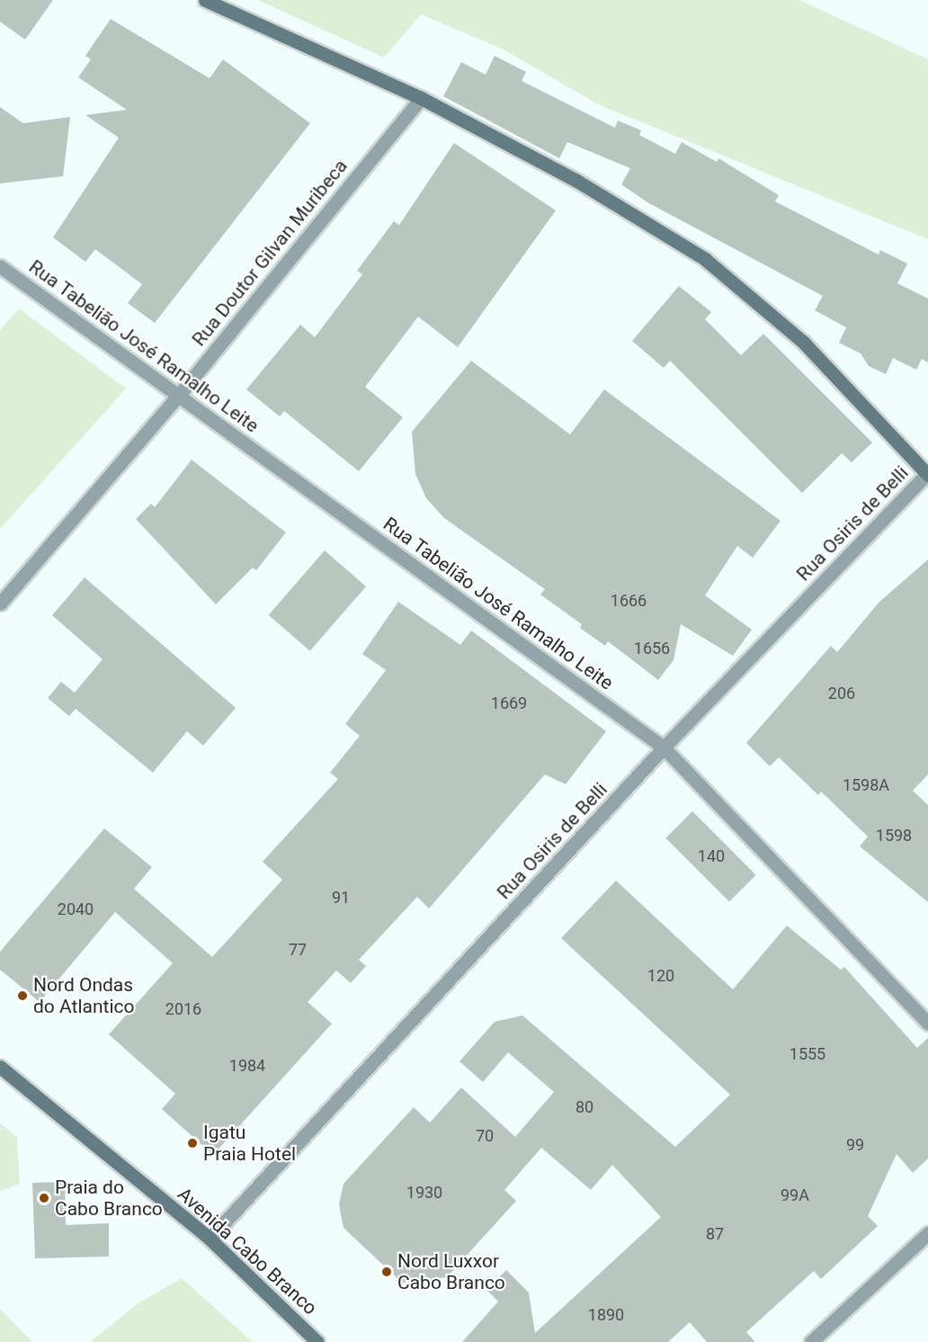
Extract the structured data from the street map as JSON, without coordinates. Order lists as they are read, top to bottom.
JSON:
{
  "streets": {
    "main road": ["Avenida Cabo Branco"],
    "street": ["Rua Doutor Gilvan Muribeca", "Rua Tabelião José Ramalho Leite", "Rua Osiris de Belli"]
  },
  "crossings": [
    ["Rua Doutor Gilvan Muribeca", "Rua Tabelião José Ramalho Leite"],
    ["Rua Tabelião José Ramalho Leite", "Rua Osiris de Belli"],
    ["Rua Osiris de Belli", "Avenida Cabo Branco"]
  ],
  "places": [
    "Nord Ondas do Atlantico",
    "Igatu Praia Hotel",
    "Praia do Cabo Branco",
    "Nord Luxxor Cabo Branco"
  ],
  "house_numbers": [
    "1666",
    "1656",
    "206",
    "1669",
    "1598A",
    "1598",
    "140",
    "91",
    "2040",
    "77",
    "120",
    "2016",
    "1555",
    "1984",
    "80",
    "70",
    "99",
    "1930",
    "99A",
    "87",
    "1890"
  ]
}
